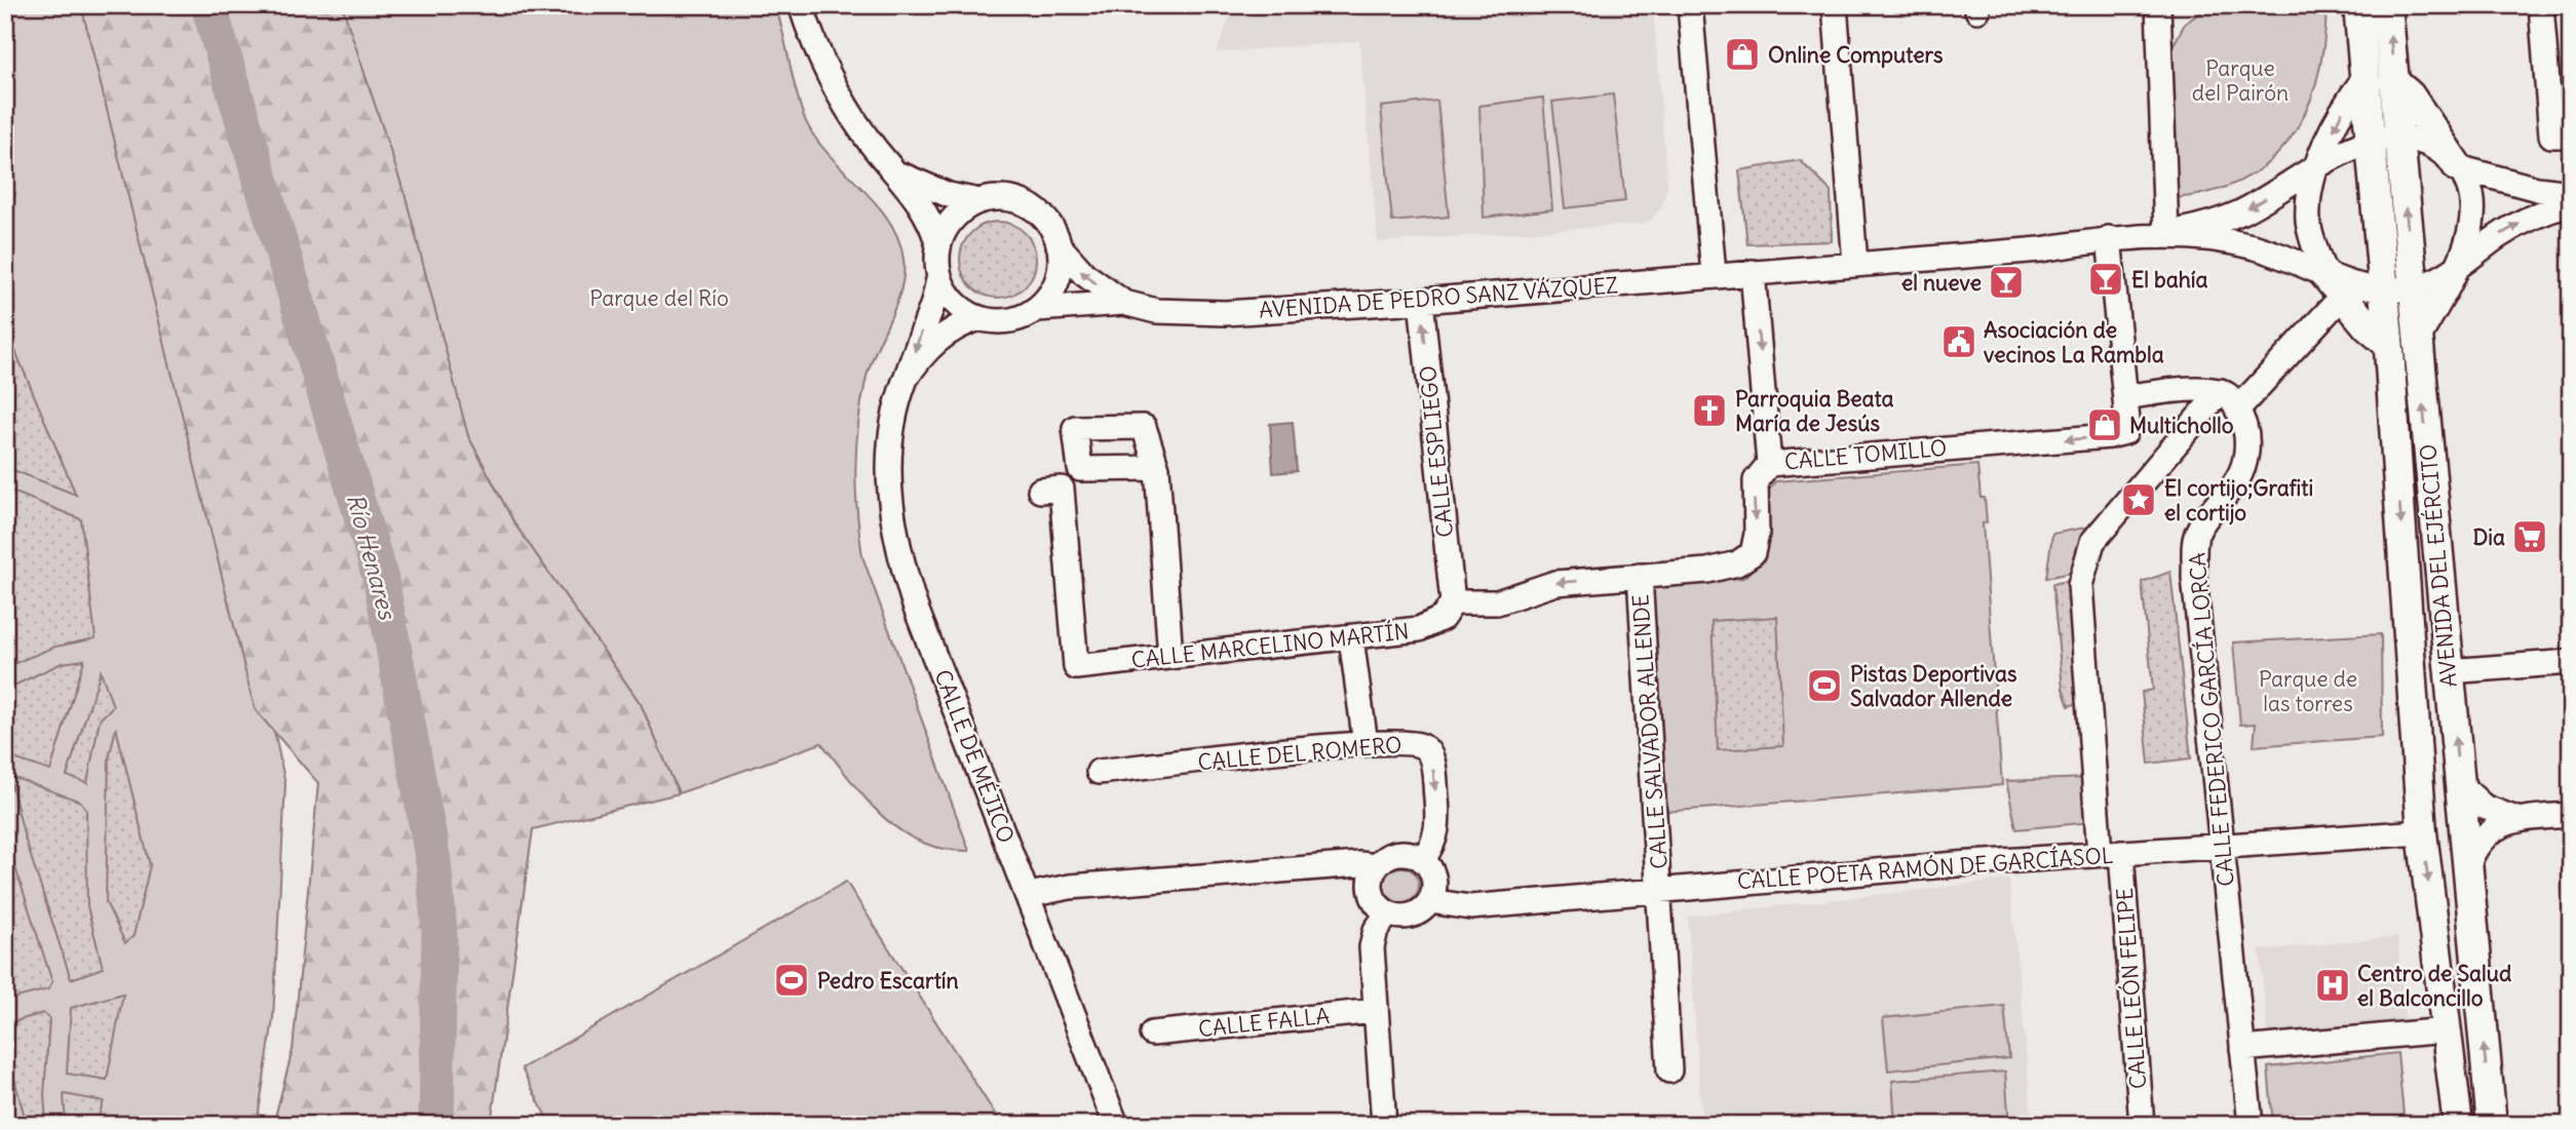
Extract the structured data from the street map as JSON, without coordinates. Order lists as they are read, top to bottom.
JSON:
{
  "streets": {
    "main road": ["AVENIDA DEL EJÉRCITO"],
    "street": [
      "AVENIDA DE PEDRO SANZ VÁZQUEZ",
      "CALLE ESPLIEGO",
      "CALLE TOMILLO",
      "CALLE MARCELINO MARTÍN",
      "CALLE FEDERICO GARCÍA LORCA",
      "CALLE SALVADOR ALLENDE",
      "CALLE DEL ROMERO",
      "CALLE DE MÉJICO",
      "CALLE POETA RAMÓN DE GARCÍASOL",
      "CALLE LEÓN FELIPE",
      "CALLE FALLA"
    ]
  },
  "crossings": [
    ["AVENIDA DE PEDRO SANZ VÁZQUEZ", "CALLE ESPLIEGO"],
    ["AVENIDA DE PEDRO SANZ VÁZQUEZ", "CALLE TOMILLO"],
    ["AVENIDA DE PEDRO SANZ VÁZQUEZ", "AVENIDA DEL EJÉRCITO"],
    ["AVENIDA DE PEDRO SANZ VÁZQUEZ", "CALLE DE MÉJICO"],
    ["CALLE ESPLIEGO", "CALLE TOMILLO"],
    ["CALLE ESPLIEGO", "CALLE MARCELINO MARTÍN"],
    ["CALLE TOMILLO", "CALLE MARCELINO MARTÍN"],
    ["CALLE TOMILLO", "CALLE SALVADOR ALLENDE"],
    ["AVENIDA DEL EJÉRCITO", "CALLE POETA RAMÓN DE GARCÍASOL"],
    ["CALLE FEDERICO GARCÍA LORCA", "CALLE POETA RAMÓN DE GARCÍASOL"],
    ["CALLE SALVADOR ALLENDE", "CALLE POETA RAMÓN DE GARCÍASOL"],
    ["CALLE DEL ROMERO", "CALLE POETA RAMÓN DE GARCÍASOL"],
    ["CALLE POETA RAMÓN DE GARCÍASOL", "CALLE LEÓN FELIPE"]
  ],
  "one_way": ["CALLE ESPLIEGO", "CALLE TOMILLO"],
  "water": ["Río Henares"],
  "parks": ["Parque del Pairón", "Parque del Río", "Parque de las torres"],
  "places": {
    "shop": ["Online Computers", "Multichollo"],
    "bar": ["El bahía", "el nueve"],
    "public building": ["Asociación de vecinos La Rambla"],
    "church": ["Parroquia Beata María de Jesús"],
    "place": ["El cortijo;Grafiti el cortijo"],
    "supermarket": ["Dia"],
    "sports": ["Pistas Deportivas Salvador Allende", "Pedro Escartín"],
    "hospital": ["Centro de Salud el Balconcillo"]
  }
}
